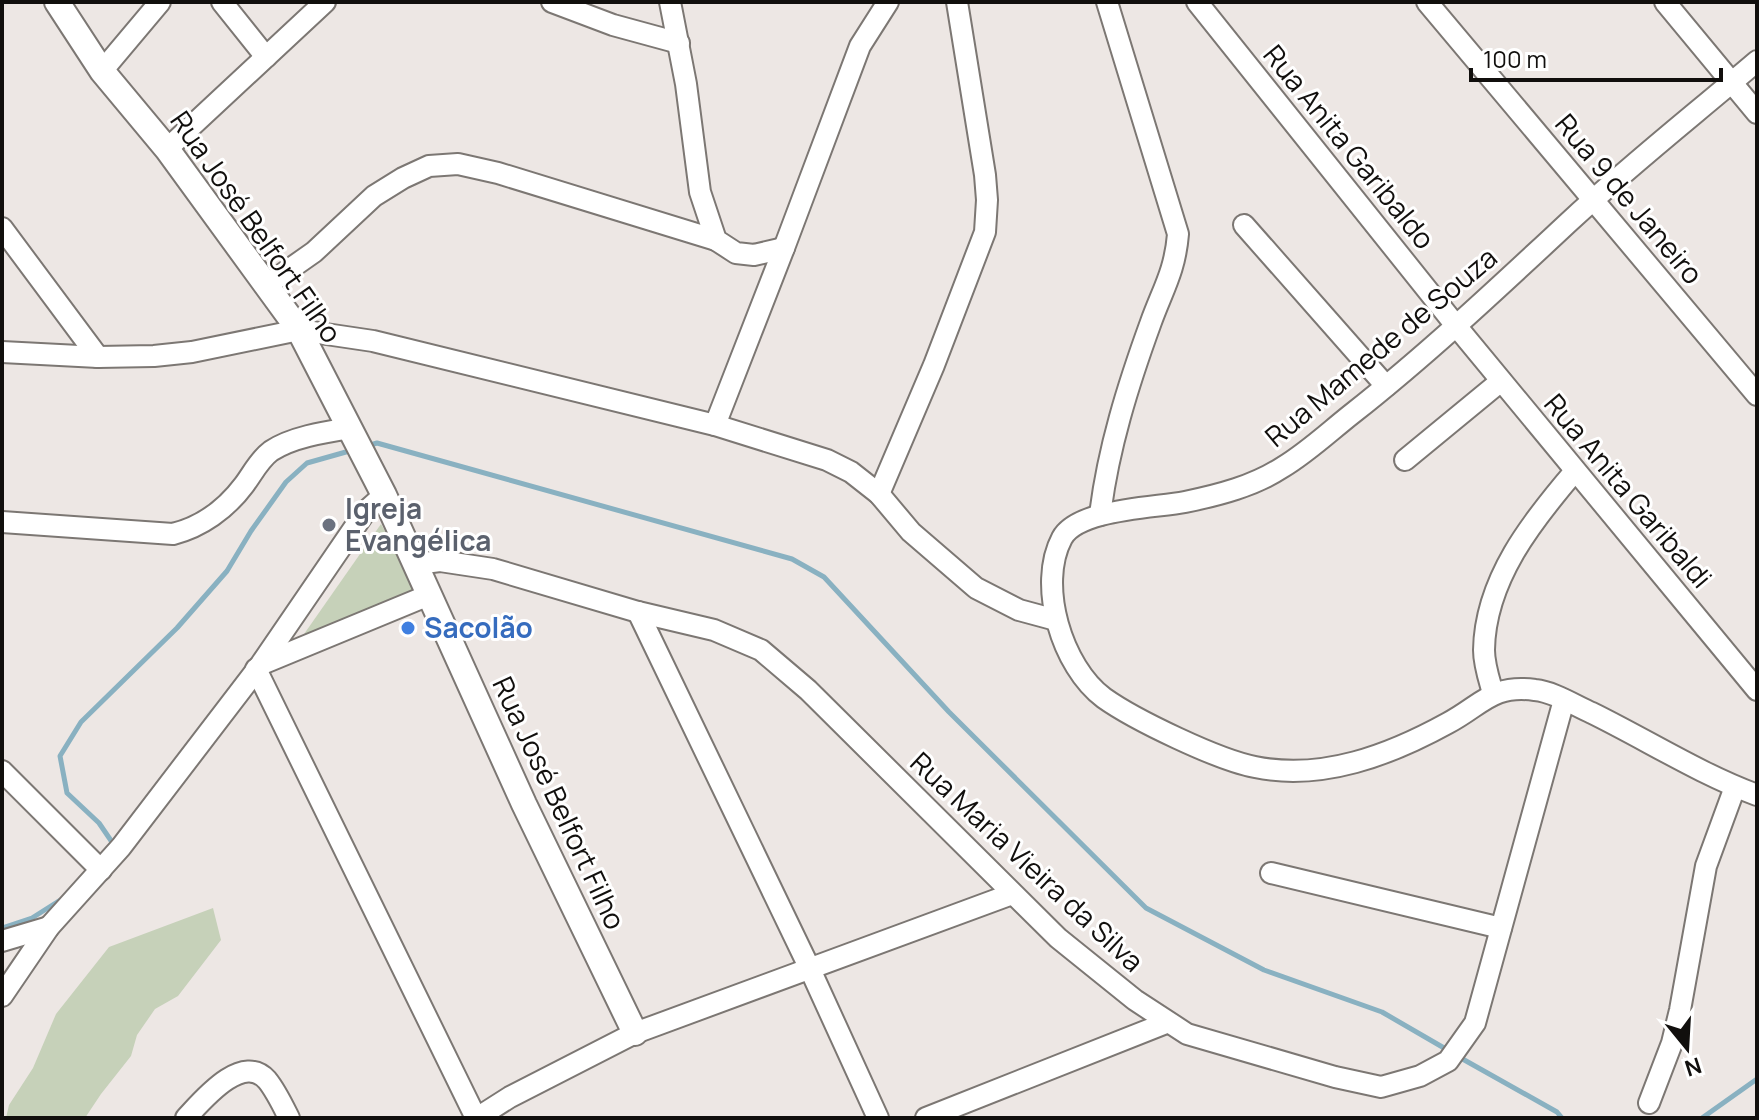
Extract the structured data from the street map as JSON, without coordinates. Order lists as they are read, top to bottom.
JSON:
{
  "streets": {
    "street": [
      "Rua Anita Garibaldo",
      "Rua 9 de Janeiro",
      "Rua José Belfort Filho",
      "Rua Mamede de Souza",
      "Rua Anita Garibaldi",
      "Rua Maria Vieira da Silva"
    ]
  },
  "crossings": [
    ["Rua Anita Garibaldo", "Rua Mamede de Souza"],
    ["Rua Anita Garibaldo", "Rua Anita Garibaldi"],
    ["Rua 9 de Janeiro", "Rua Mamede de Souza"],
    ["Rua José Belfort Filho", "Rua Maria Vieira da Silva"],
    ["Rua Mamede de Souza", "Rua Anita Garibaldi"]
  ],
  "places": ["Igreja Evangélica", "Sacolão"],
  "scale_bar": "100 m",
  "north": "bottom"
}
